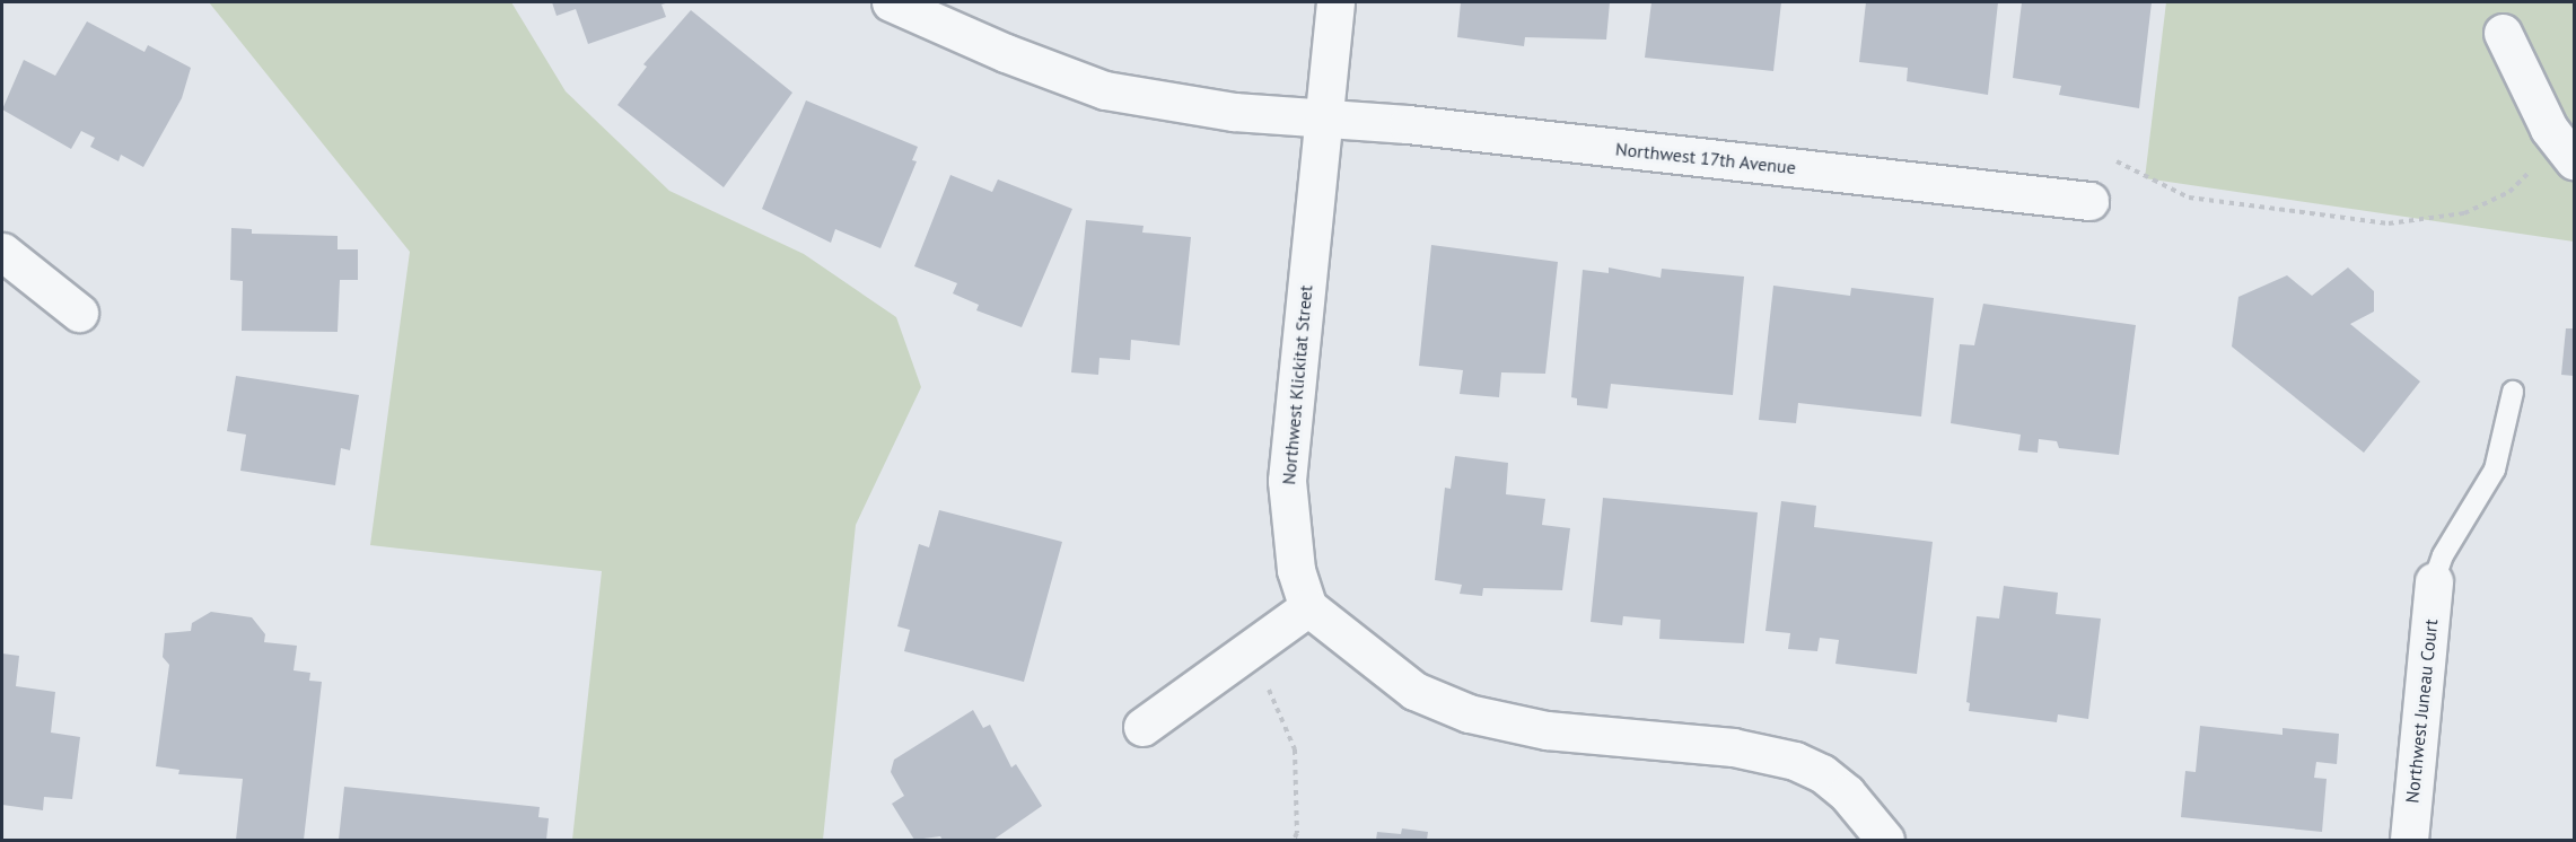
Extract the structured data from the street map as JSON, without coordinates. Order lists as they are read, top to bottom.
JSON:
{
  "streets": {
    "street": ["Northwest 17th Avenue", "Northwest Klickitat Street", "Northwest Juneau Court"]
  },
  "crossings": [
    ["Northwest 17th Avenue", "Northwest Klickitat Street"]
  ]
}
